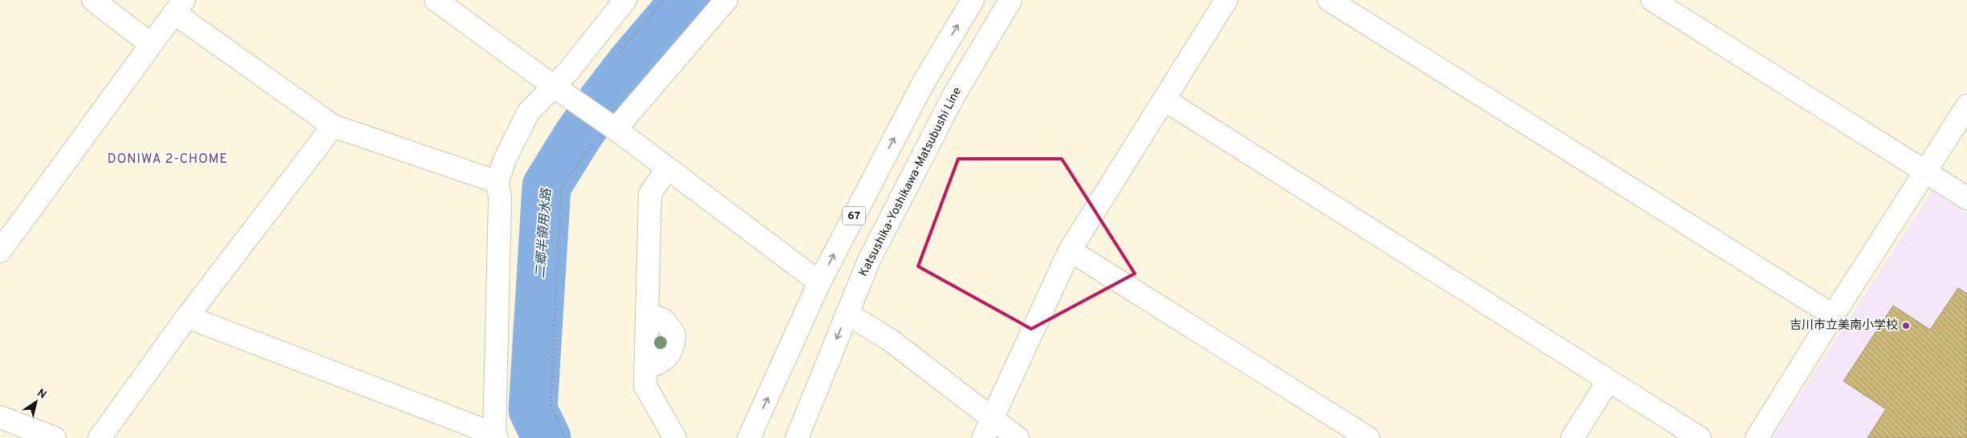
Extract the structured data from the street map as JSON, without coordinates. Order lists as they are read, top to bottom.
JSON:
{
  "streets": {
    "street": ["Katsushika-Yoshikawa-Matsubushi Line", "67"]
  },
  "districts": ["DONIWA 2-CHOME"],
  "water": ["二郷半領用水路"],
  "places": ["吉川市立美南小学校"],
  "north": "top right"
}
